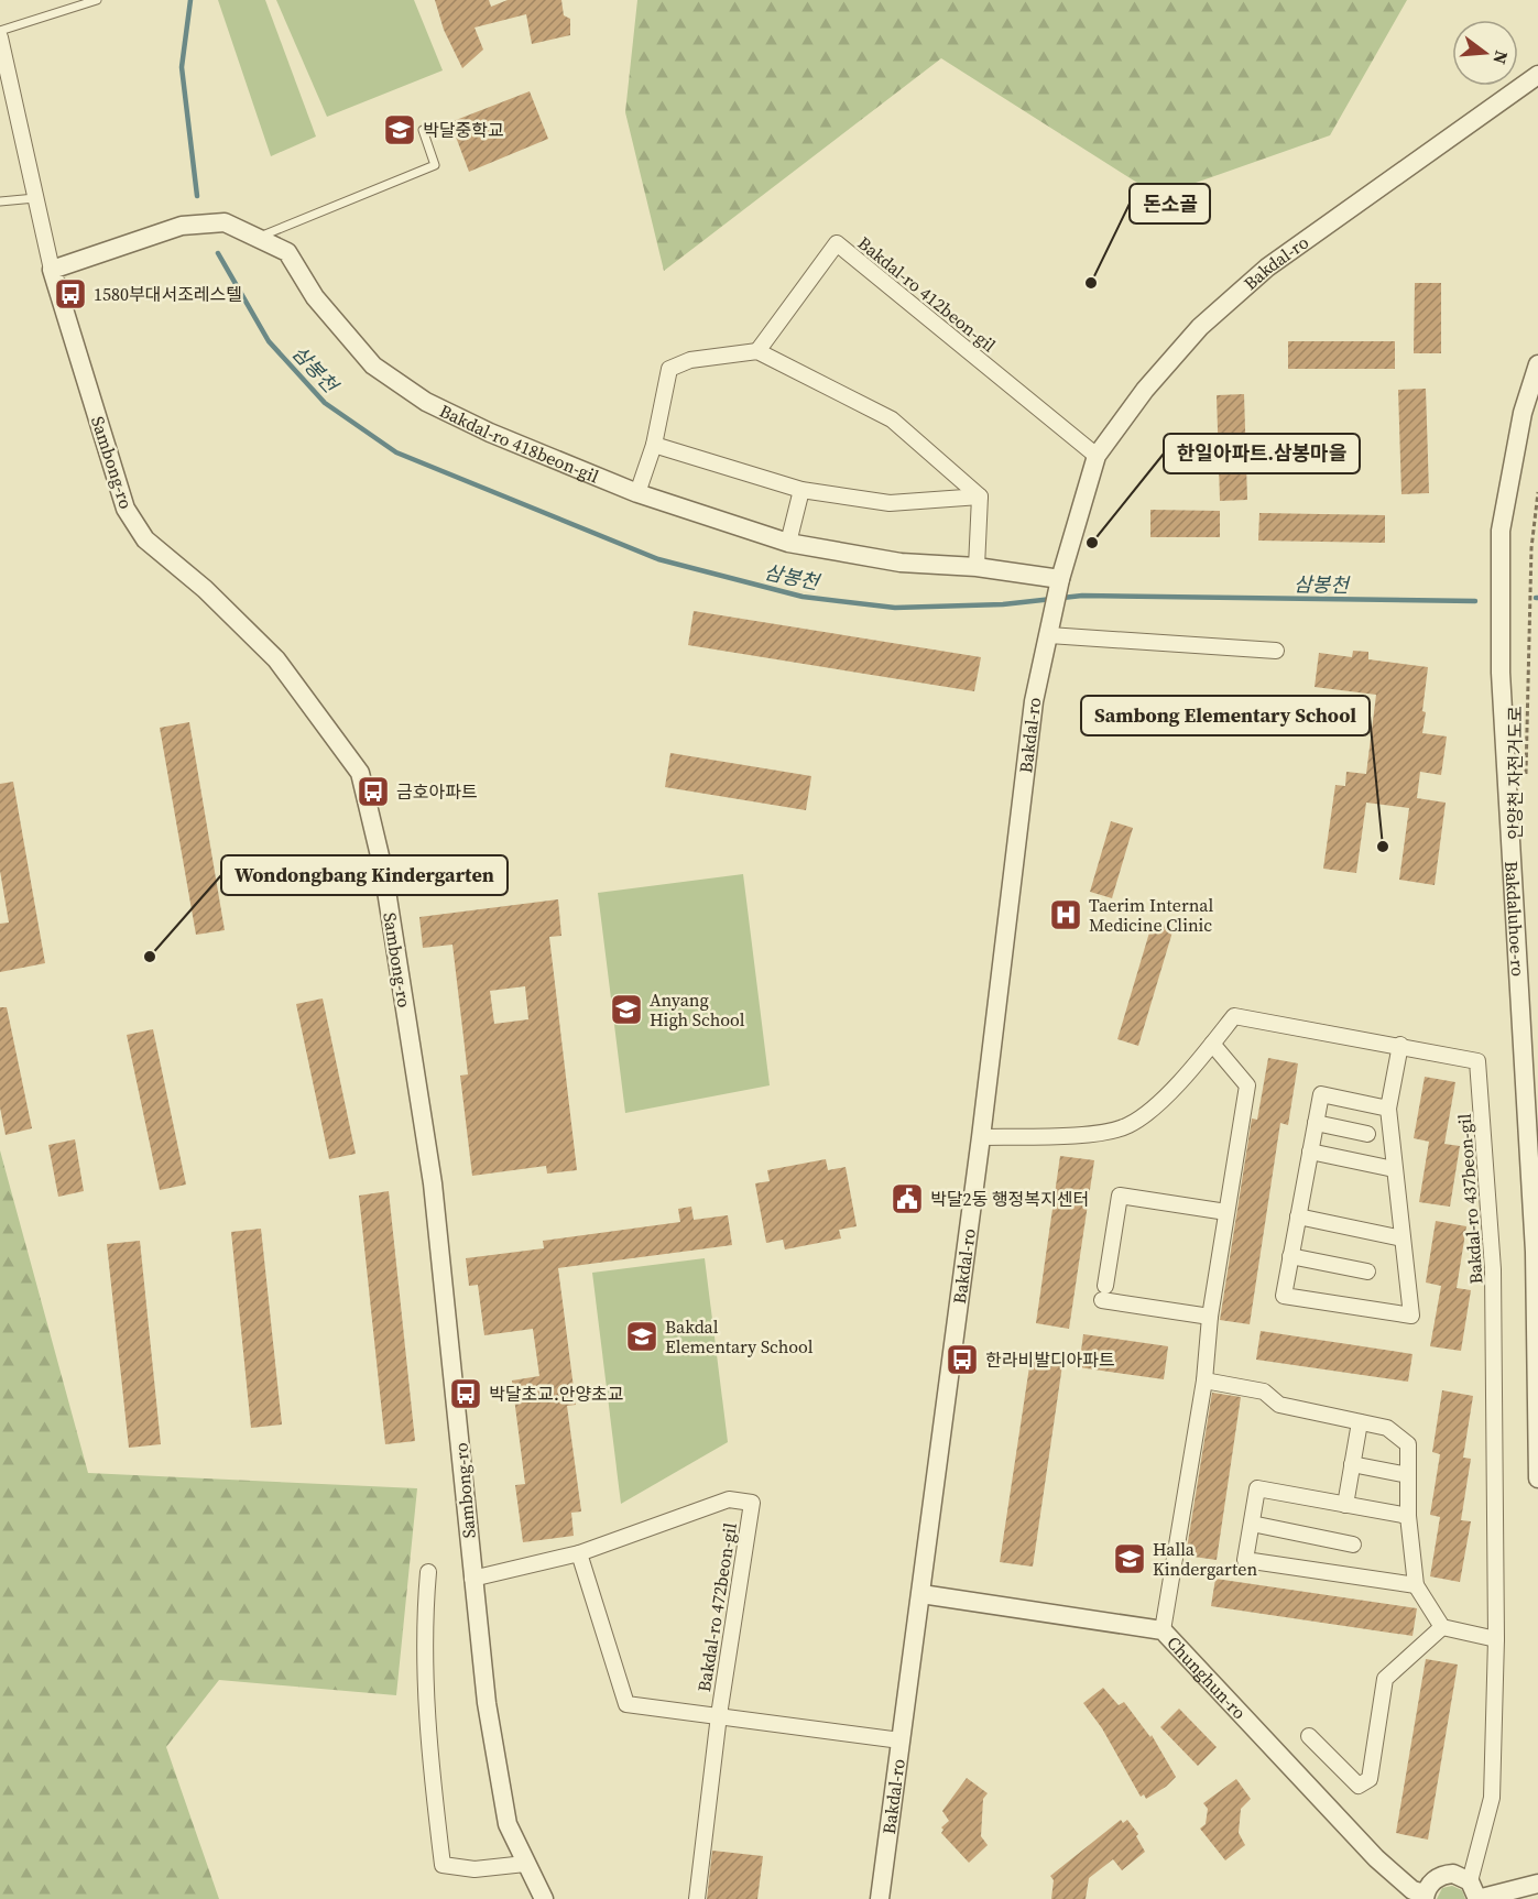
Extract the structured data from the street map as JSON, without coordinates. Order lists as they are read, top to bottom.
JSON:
{
  "streets": {
    "street": [
      "Bakdal-ro",
      "Bakdal-ro 412beon-gil",
      "Bakdal-ro 418beon-gil",
      "Sambong-ro",
      "Bakdaluhoe-ro",
      "Bakdal-ro 437beon-gil",
      "Bakdal-ro 472beon-gil",
      "Chunghun-ro"
    ],
    "path": ["안양천 자전거도로"]
  },
  "crossings": [
    ["Bakdal-ro", "Bakdal-ro 412beon-gil"],
    ["Bakdal-ro", "Bakdal-ro 418beon-gil"],
    ["Bakdal-ro", "Bakdal-ro 437beon-gil"],
    ["Bakdal-ro", "Chunghun-ro"],
    ["Bakdal-ro 418beon-gil", "Sambong-ro"]
  ],
  "water": ["삼봉천"],
  "places": {
    "school or university": [
      "박달중학교",
      "Anyang High School",
      "Bakdal Elementary School",
      "Halla Kindergarten"
    ],
    "other": [
      "돈소골",
      "한일아파트.삼봉마을",
      "Sambong Elementary School",
      "Wondongbang Kindergarten"
    ],
    "bus stop": [
      "1580부대서조레스텔",
      "금호아파트",
      "한라비발디아파트",
      "박달초교.안양초교"
    ],
    "hospital": ["Taerim Internal Medicine Clinic"],
    "public building": ["박달2동 행정복지센터"]
  },
  "north": "right"
}
